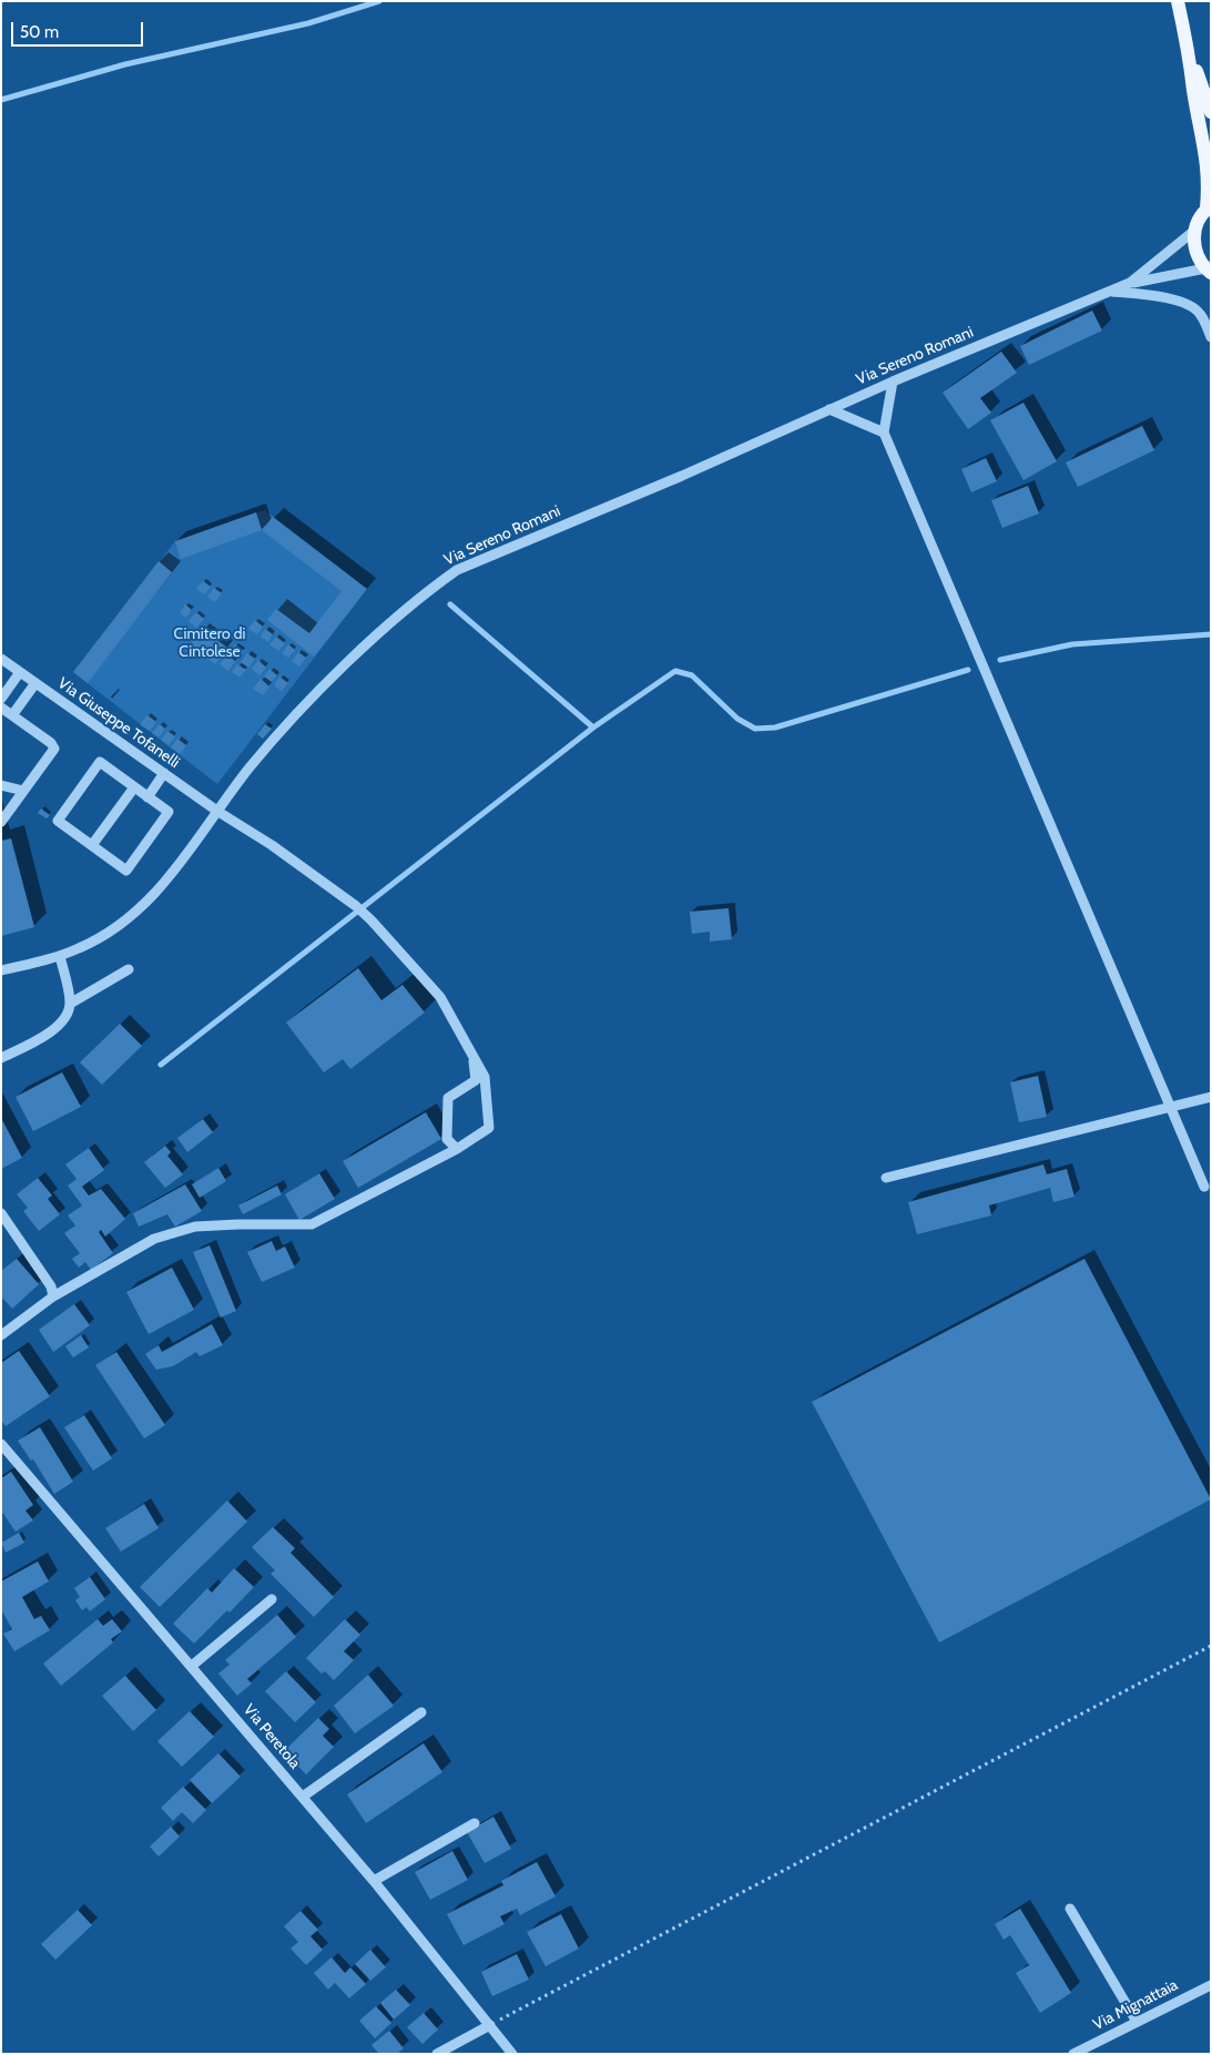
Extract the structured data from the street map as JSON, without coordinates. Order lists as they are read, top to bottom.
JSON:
{
  "streets": {
    "street": [
      "Via Sereno Romani",
      "Via Giuseppe Tofanelli",
      "Via Peretola",
      "Via Mignattaia"
    ]
  },
  "crossings": [
    ["Via Sereno Romani", "Via Giuseppe Tofanelli"]
  ],
  "parks": ["Cimitero di Cintolese"],
  "scale_bar": "50 m"
}
